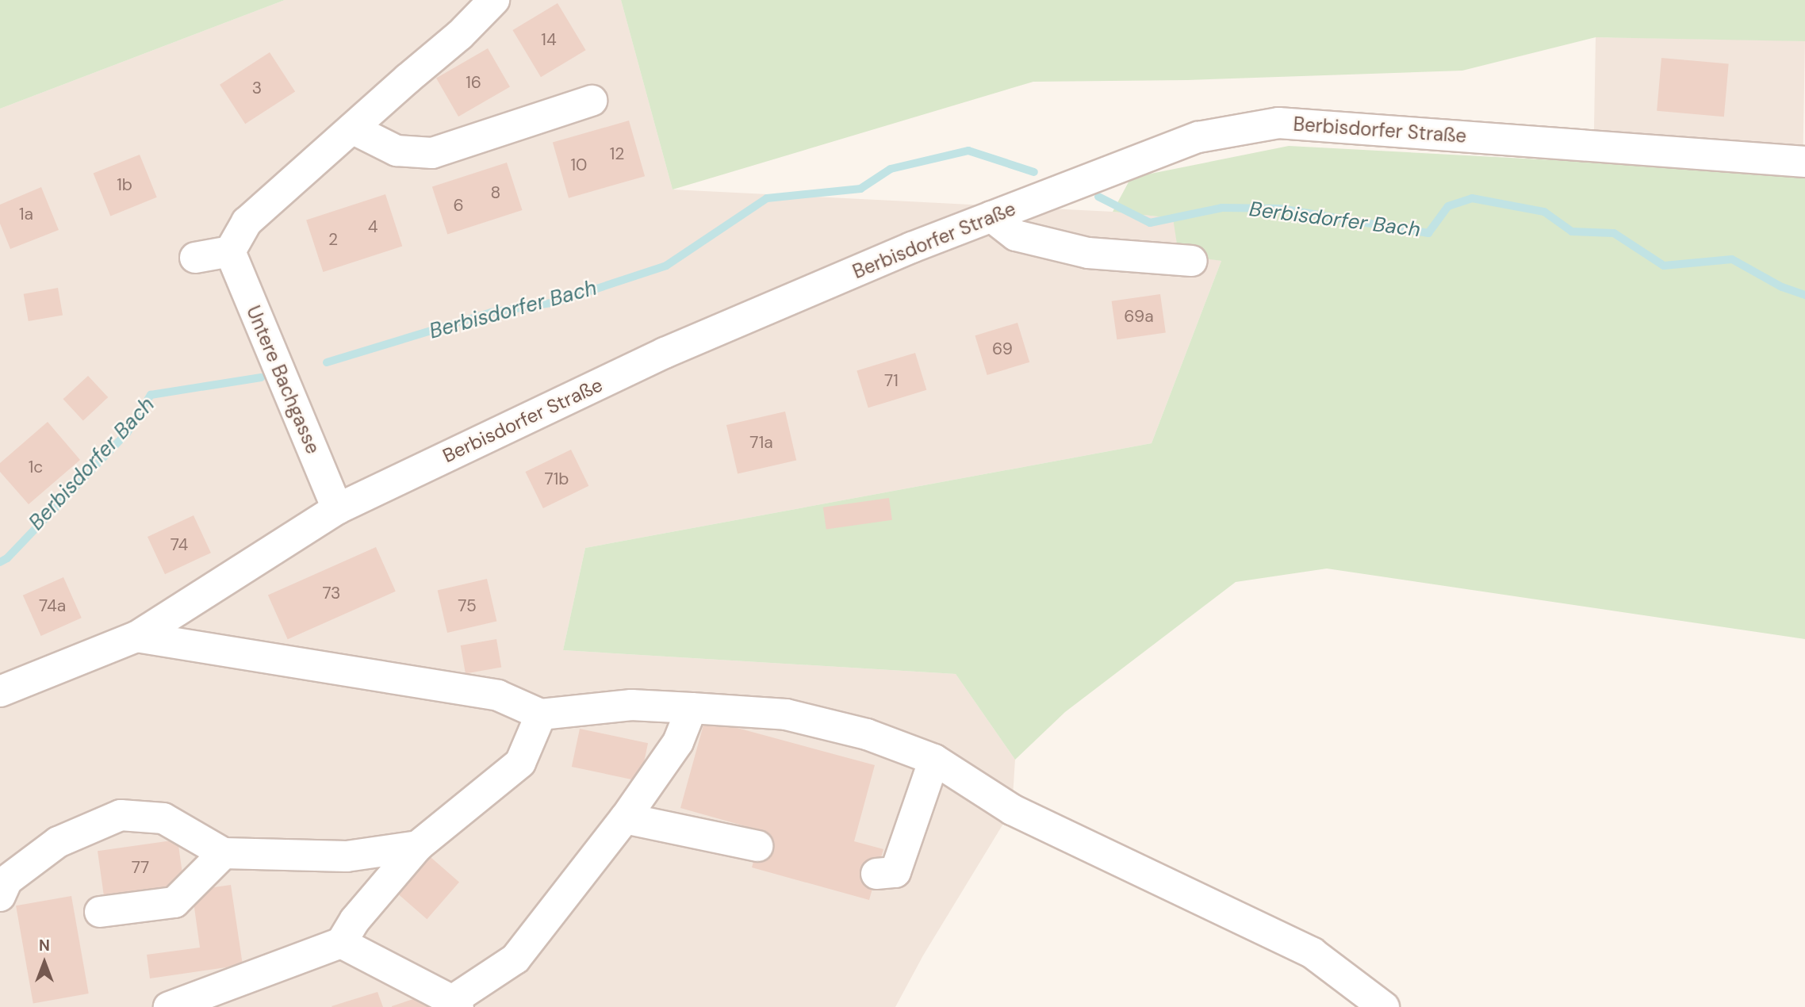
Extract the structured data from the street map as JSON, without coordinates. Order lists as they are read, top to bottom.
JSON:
{
  "streets": {
    "street": ["Berbisdorfer Straße", "Untere Bachgasse"]
  },
  "crossings": [
    ["Berbisdorfer Straße", "Untere Bachgasse"]
  ],
  "water": ["Berbisdorfer Bach"],
  "house_numbers": [
    "14",
    "16",
    "3",
    "12",
    "10",
    "1b",
    "8",
    "6",
    "1a",
    "4",
    "2",
    "69a",
    "69",
    "71",
    "71a",
    "1c",
    "71b",
    "74",
    "73",
    "74a",
    "75",
    "77"
  ],
  "north": "top"
}
